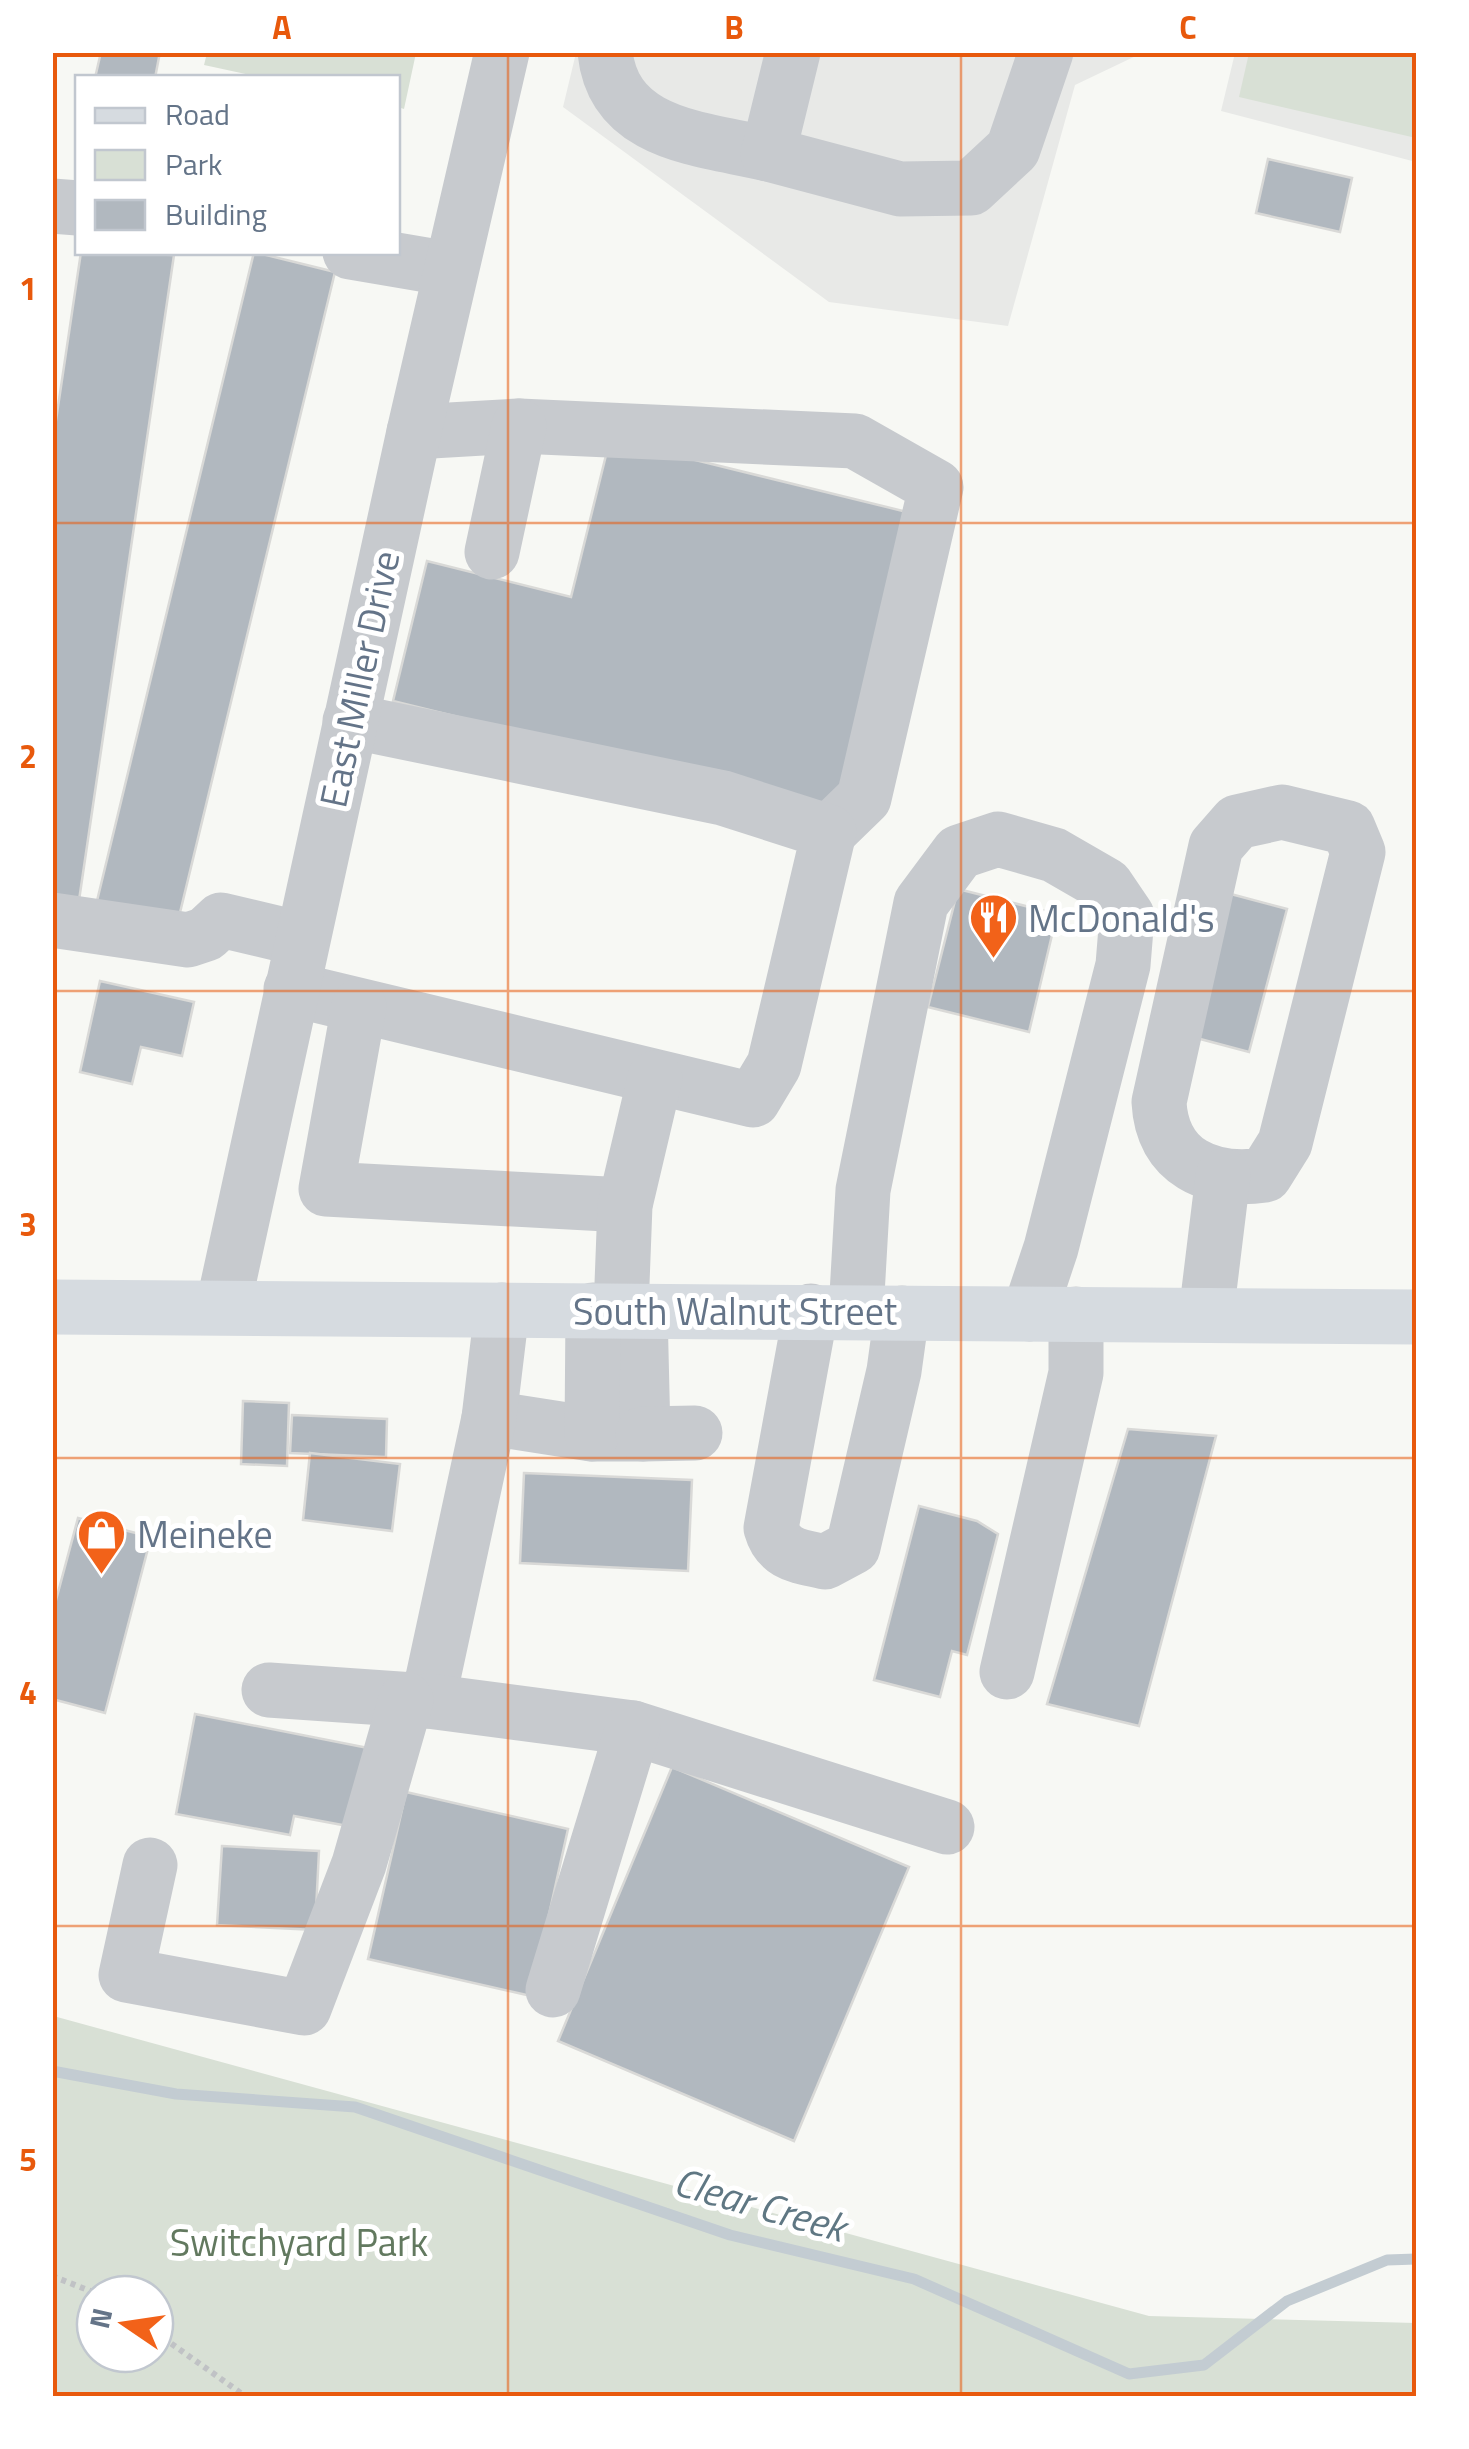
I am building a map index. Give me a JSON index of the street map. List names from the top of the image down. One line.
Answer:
{"streets":{"main road":["South Walnut Street"],"street":["East Miller Drive"]},"crossings":[["East Miller Drive","South Walnut Street"]],"water":["Clear Creek"],"parks":["Switchyard Park"],"places":{"restaurant":["McDonald's"],"shop":["Meineke"]},"legend":["Road","Park","Building"],"north":"left","grid":{"columns":["A","B","C"],"rows":["1","2","3","4","5"]}}
